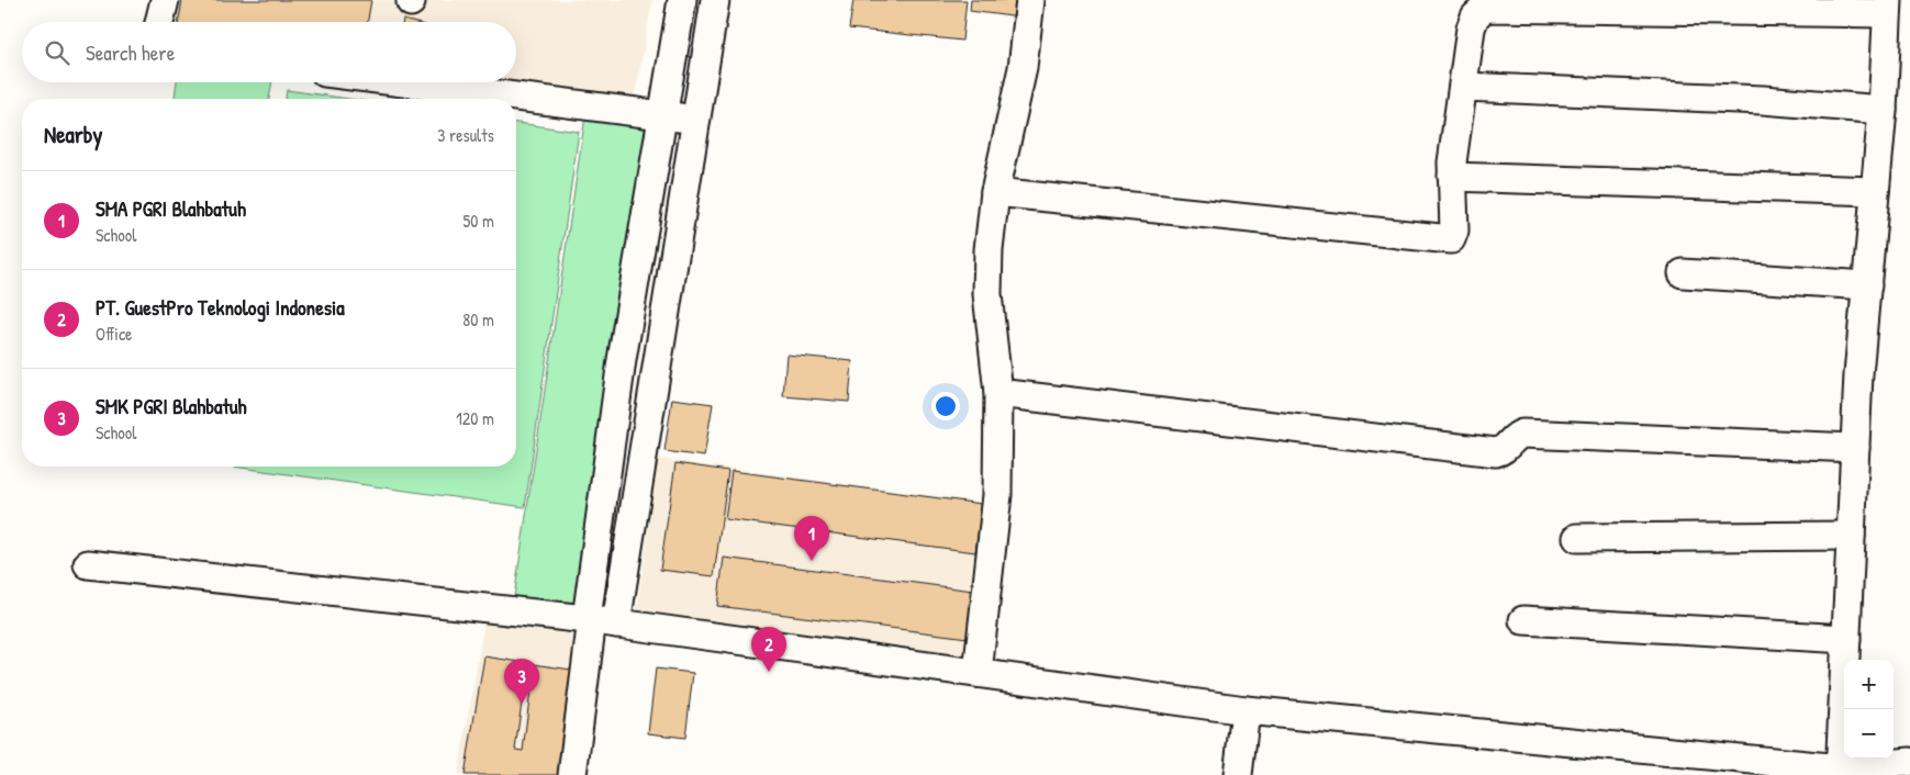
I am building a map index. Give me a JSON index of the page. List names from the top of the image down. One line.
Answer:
{"page":{"search":"Search here","heading":["Nearby","3 results"],"list":[{"mark":"1","name":"SMA PGRI Blahbatuh","note":"School","value":"50 m"},{"mark":"2","name":"PT. GuestPro Teknologi Indonesia","note":"Office","value":"80 m"},{"mark":"3","name":"SMK PGRI Blahbatuh","note":"School","value":"120 m"}],"pins":["1","2","3"],"map_buttons":["+","−"]}}
